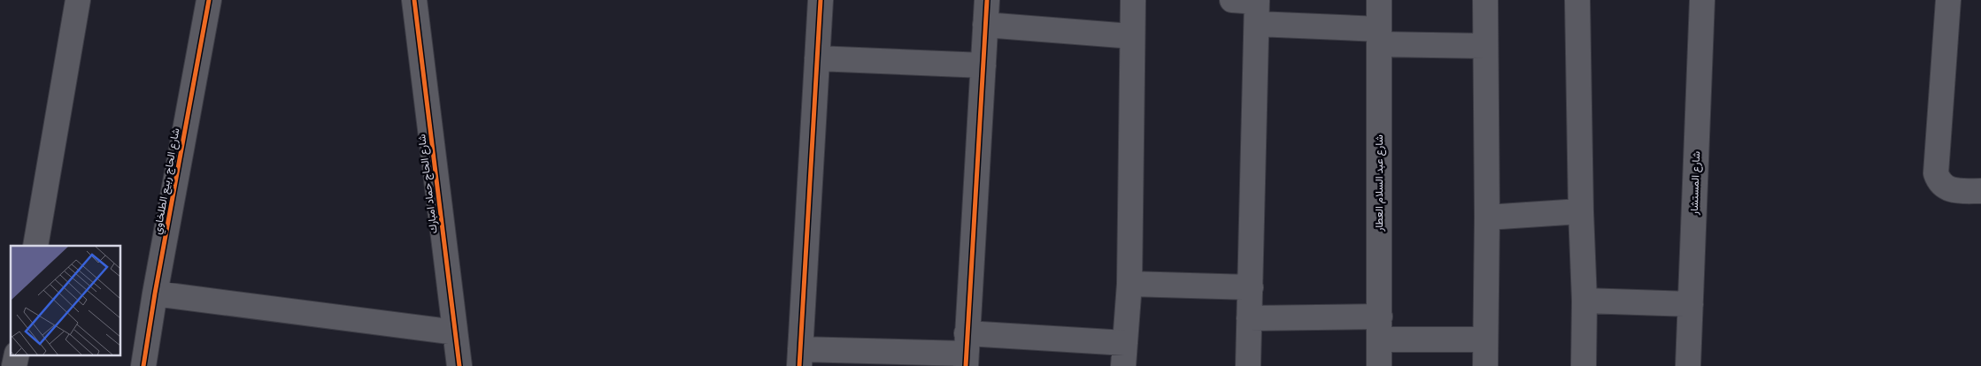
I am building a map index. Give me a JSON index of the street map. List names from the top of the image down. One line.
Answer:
{"streets":{"street":["شارع الحاج ربيع الطلخاوي","شارع عبد السلام العطار","شارع المستشار","شارع الحاج حماد امبارك"]}}
